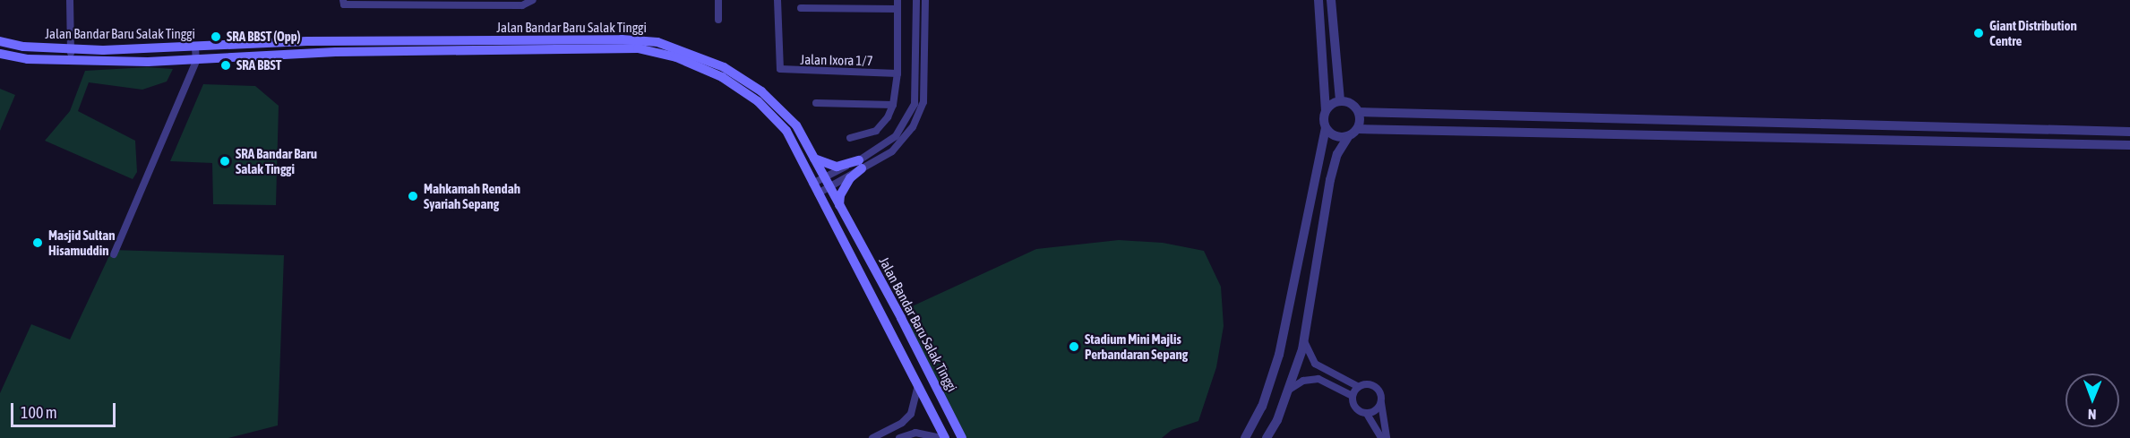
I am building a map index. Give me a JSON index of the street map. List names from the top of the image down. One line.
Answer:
{"streets":{"main road":["Jalan Bandar Baru Salak Tinggi"],"street":["Jalan Ixora 1/7"]},"places":["Giant Distribution Centre","SRA BBST (Opp)","SRA BBST","SRA Bandar Baru Salak Tinggi","Mahkamah Rendah Syariah Sepang","Masjid Sultan Hisamuddin","Stadium Mini Majlis Perbandaran Sepang"],"scale_bar":"100 m","north":"bottom"}
